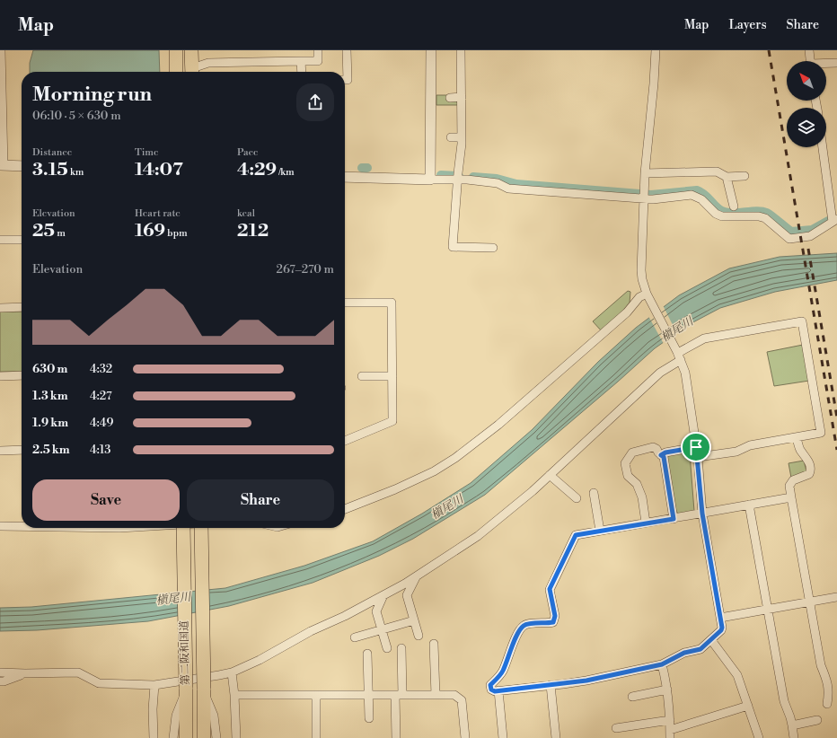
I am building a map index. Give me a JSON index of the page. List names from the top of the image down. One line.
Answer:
{"streets":{"highway":["第二阪和国道"]},"water":["槇尾川"],"north":"top left","page":{"header":"Map","nav":["Map","Layers","Share"],"heading":["Morning run","06:10 · 5 × 630 m"],"stats":[["Distance","3.15 km"],["Time","14:07"],["Pace","4:29 /km"],["Elevation","25 m"],["Heart rate","169 bpm"],["kcal","212"]],"chart":["Elevation","267–270 m"],"list":[{"name":"630 m","note":"4:32"},{"name":"1.3 km","note":"4:27"},{"name":"1.9 km","note":"4:49"},{"name":"2.5 km","note":"4:13"}],"buttons":["Save","Share"]}}
